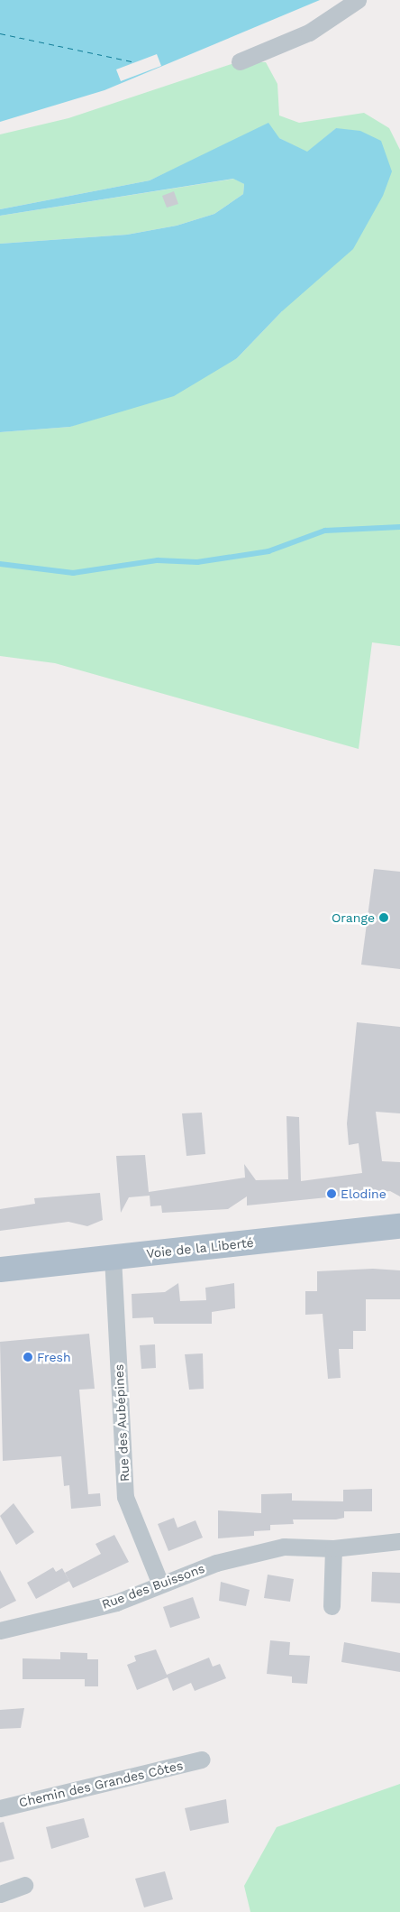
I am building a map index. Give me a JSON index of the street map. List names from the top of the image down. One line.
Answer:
{"streets":{"main road":["Voie de la Liberté"],"street":["Rue des Aubépines","Rue des Buissons","Chemin des Grandes Côtes"]},"crossings":[["Voie de la Liberté","Rue des Aubépines"],["Rue des Aubépines","Rue des Buissons"]],"places":["Orange","Elodine","Fresh"]}
